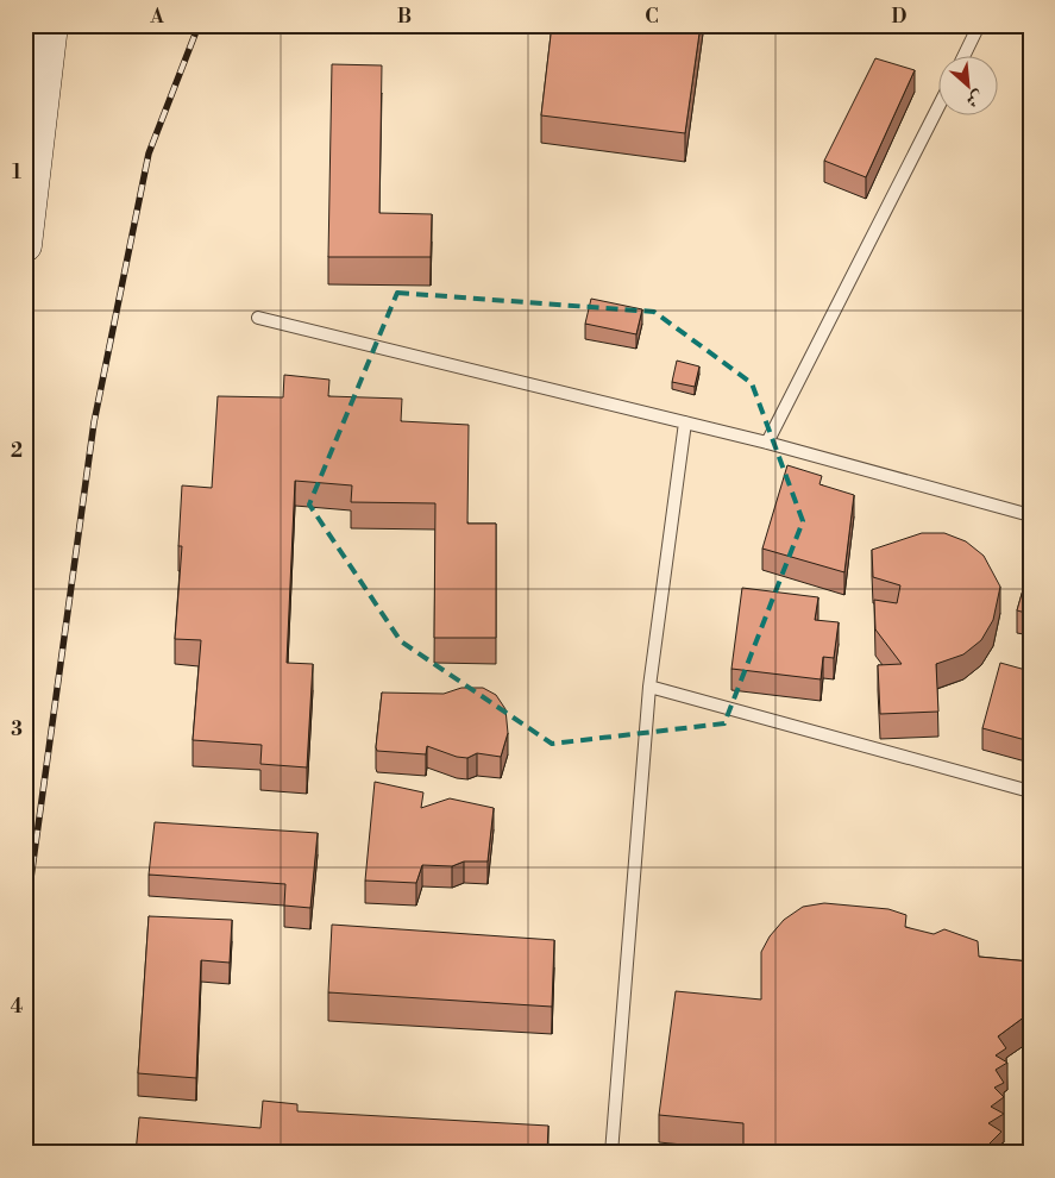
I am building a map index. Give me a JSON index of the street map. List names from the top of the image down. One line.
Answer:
{"north":"bottom right","grid":{"columns":["A","B","C","D"],"rows":["1","2","3","4"]}}
